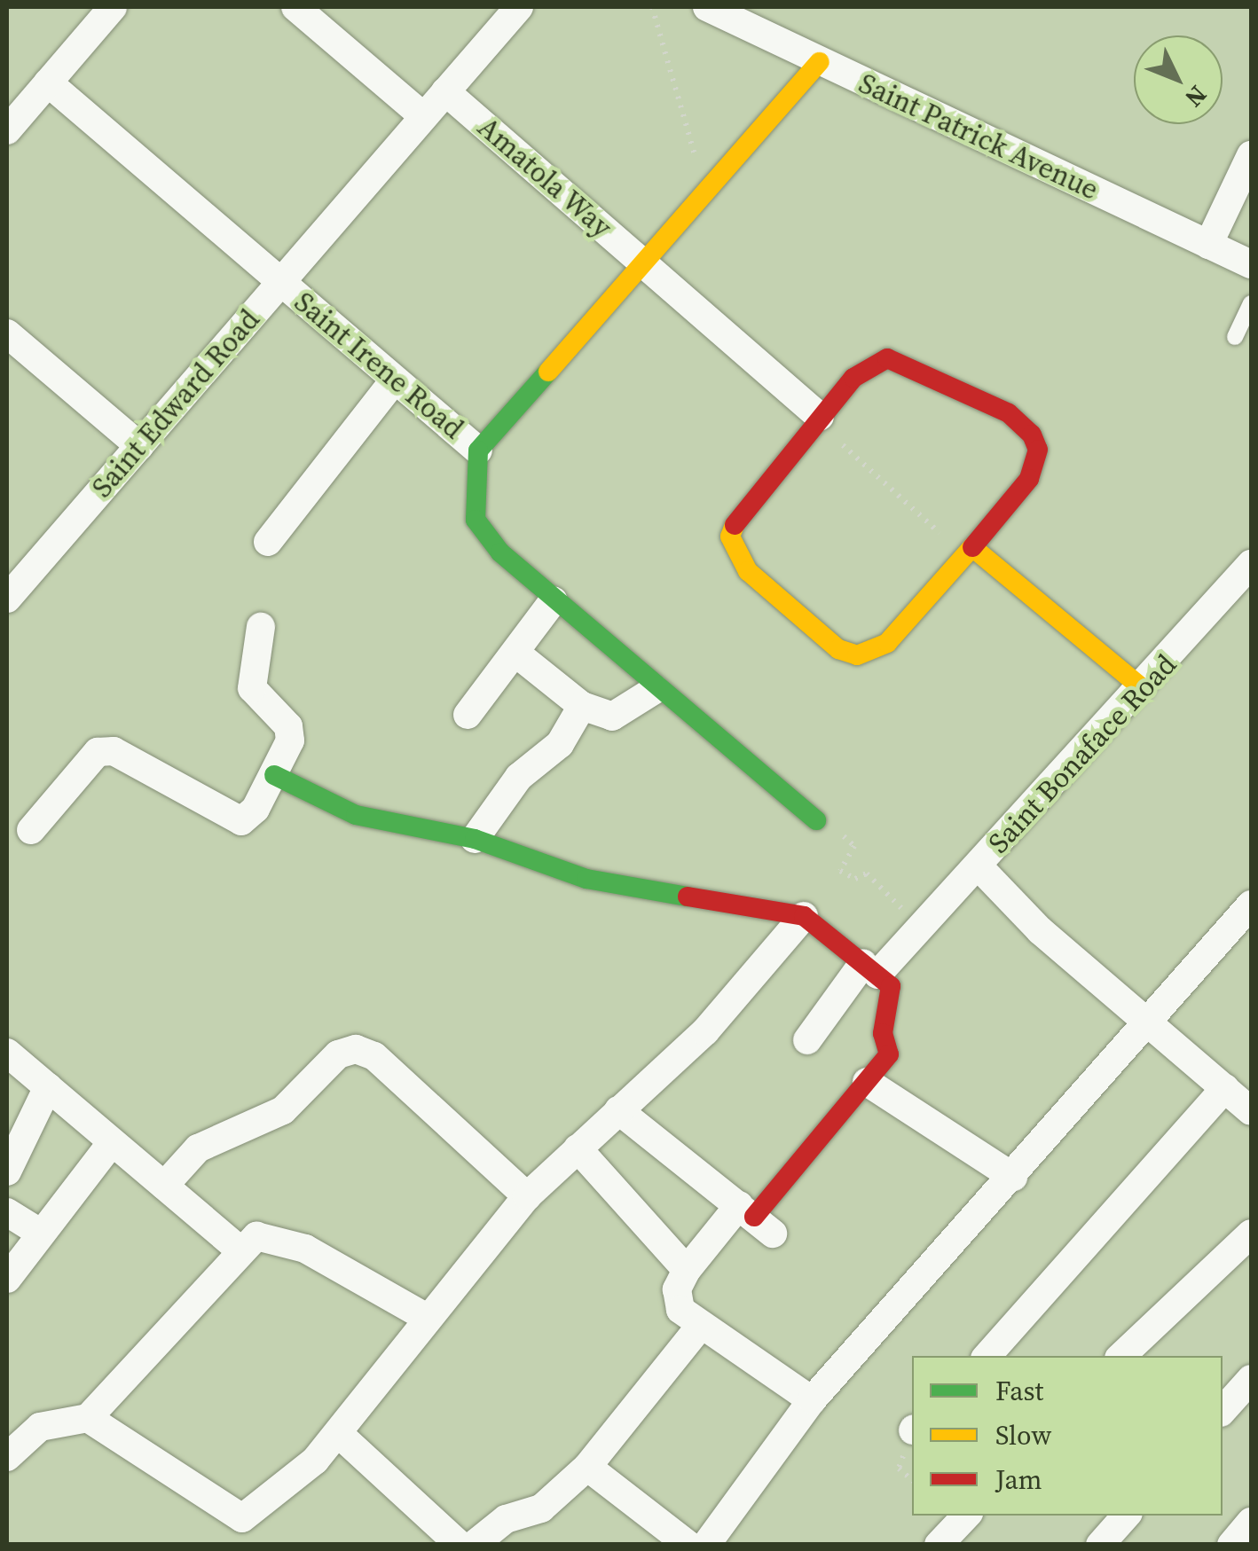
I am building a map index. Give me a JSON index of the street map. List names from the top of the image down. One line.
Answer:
{"streets":{"street":["Saint Patrick Avenue","Amatola Way","Saint Irene Road","Saint Edward Road","Saint Bonaface Road"]},"crossings":[["Saint Patrick Avenue","Saint Irene Road"],["Amatola Way","Saint Irene Road"],["Amatola Way","Saint Edward Road"],["Saint Irene Road","Saint Edward Road"]],"legend":["Fast","Slow","Jam"],"north":"bottom right"}
